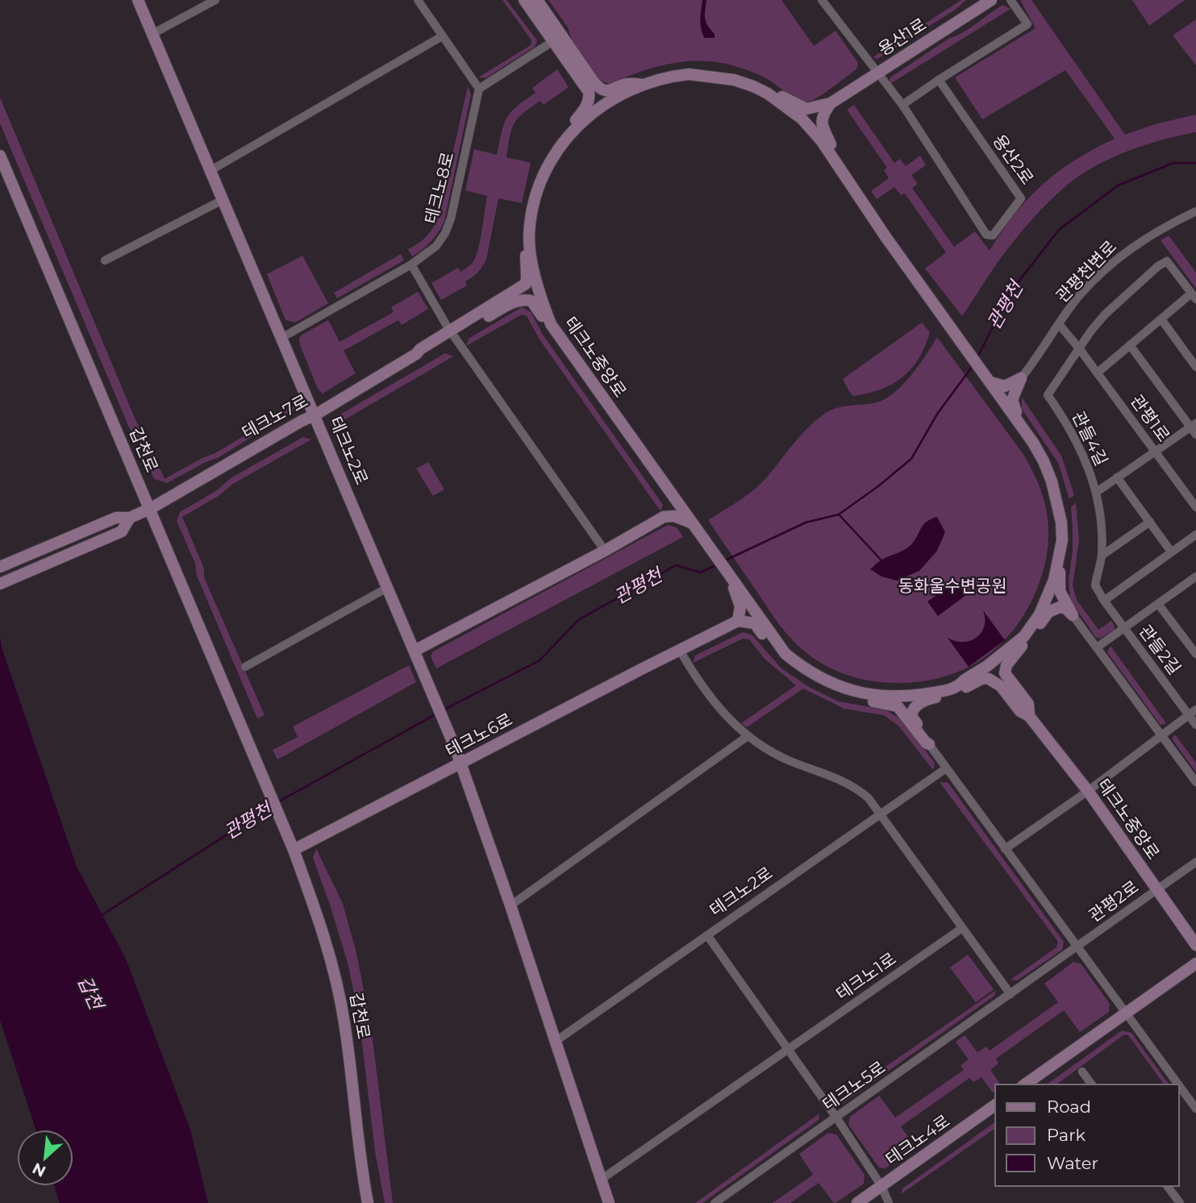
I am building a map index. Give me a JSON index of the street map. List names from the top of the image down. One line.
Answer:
{"streets":{"main road":["용산1로","테크노중앙로","테크노7로","갑천로","테크노2로","테크노6로","테크노4로"],"street":["용산2로","테크노8로","관평천변로","관평1로","관들4길","관들2길","관평2로","테크노1로","테크노5로"]},"crossings":[["용산1로","용산2로"],["테크노8로","테크노2로"],["관평천변로","관평1로"],["테크노중앙로","테크노7로"],["테크노중앙로","관평2로"],["테크노7로","갑천로"],["테크노7로","테크노2로"],["관평1로","관들4길"],["갑천로","테크노6로"],["테크노2로","테크노6로"],["테크노2로","테크노1로"],["관평2로","테크노5로"]],"water":["관평천","갑천"],"parks":["동화울수변공원"],"legend":["Road","Park","Water"],"north":"bottom left"}
